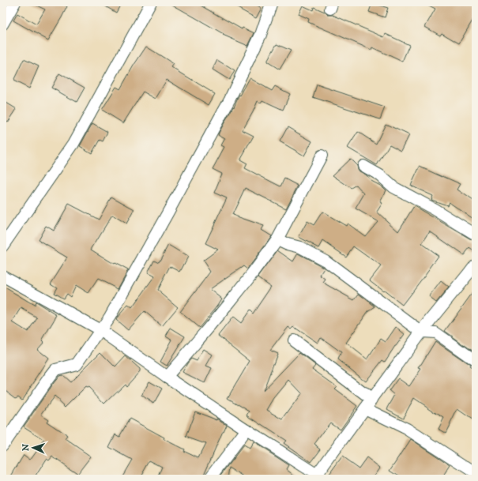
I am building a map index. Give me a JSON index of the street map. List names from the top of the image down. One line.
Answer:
{"north":"left"}
